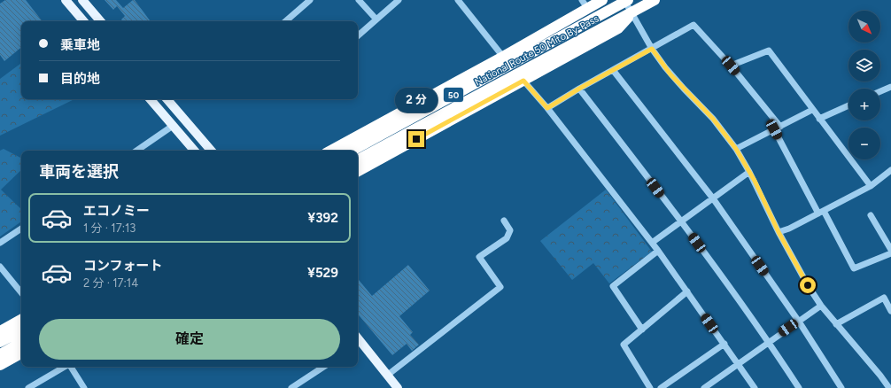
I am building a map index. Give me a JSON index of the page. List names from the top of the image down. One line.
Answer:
{"streets":{"highway":["National Route 50 Mito By-Pass","50"]},"north":"bottom right","page":{"map_buttons":["+","−"],"banner":["乗車地","目的地"],"bubble":"2 分","heading":"車両を選択","list":[{"name":"エコノミー","note":"1 分 · 17:13","value":"¥392"},{"name":"コンフォート","note":"2 分 · 17:14","value":"¥529"}],"buttons":"確定"}}
